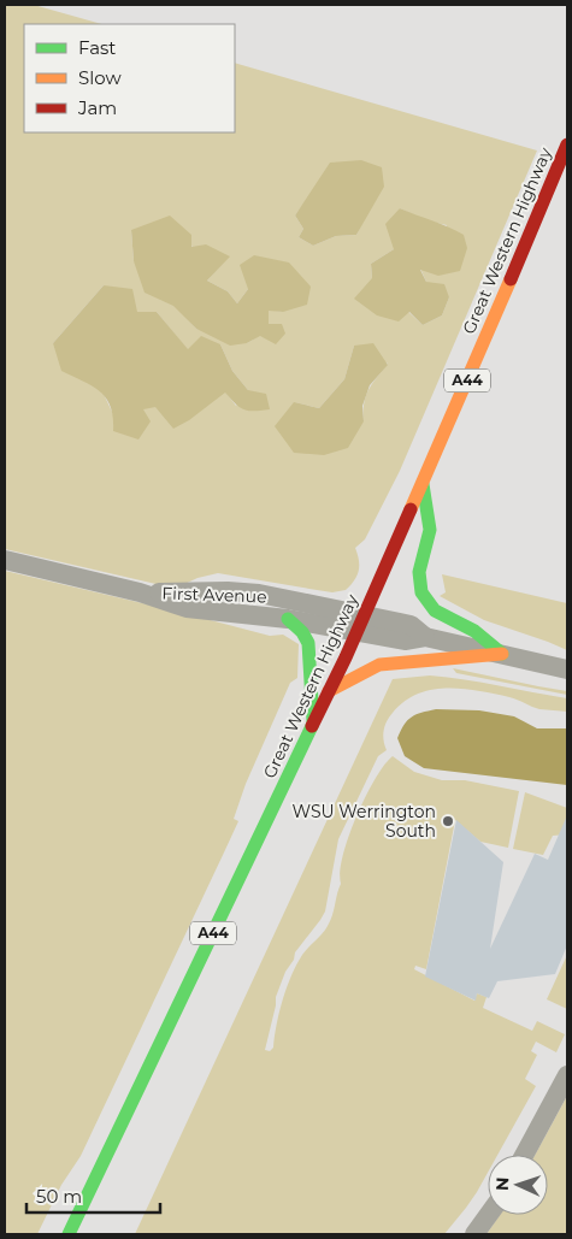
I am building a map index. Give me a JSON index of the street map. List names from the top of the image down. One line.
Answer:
{"streets":{"highway":["Great Western Highway","A44"],"street":["First Avenue"]},"crossings":[["Great Western Highway","First Avenue"]],"places":["WSU Werrington South"],"legend":["Fast","Slow","Jam"],"scale_bar":"50 m","north":"left"}
